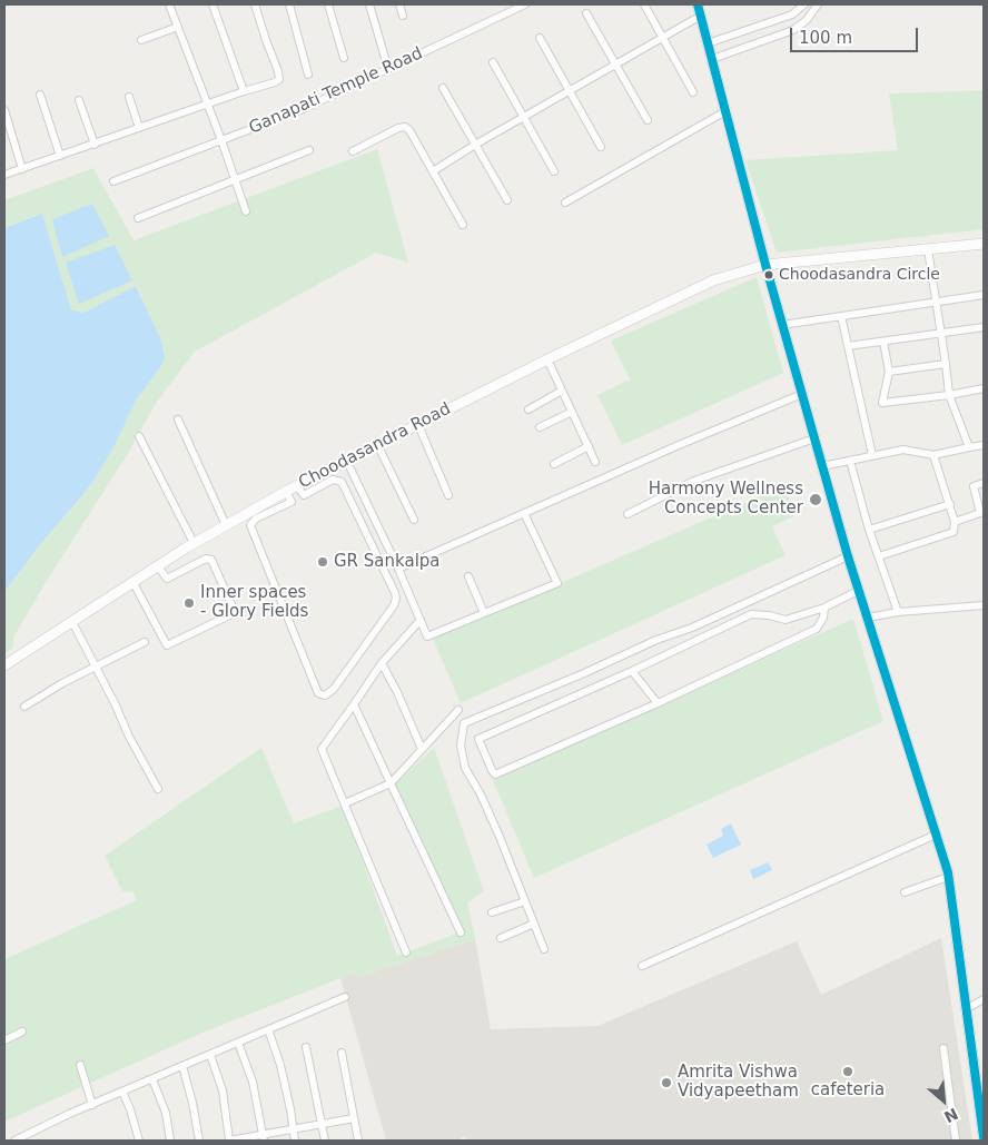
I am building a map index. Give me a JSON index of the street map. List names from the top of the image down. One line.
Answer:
{"streets":{"main road":["Choodasandra Road"],"street":["Ganapati Temple Road"]},"places":["Choodasandra Circle","Harmony Wellness Concepts Center","GR Sankalpa","Inner spaces - Glory Fields","cafeteria","Amrita Vishwa Vidyapeetham"],"scale_bar":"100 m","north":"bottom right"}
